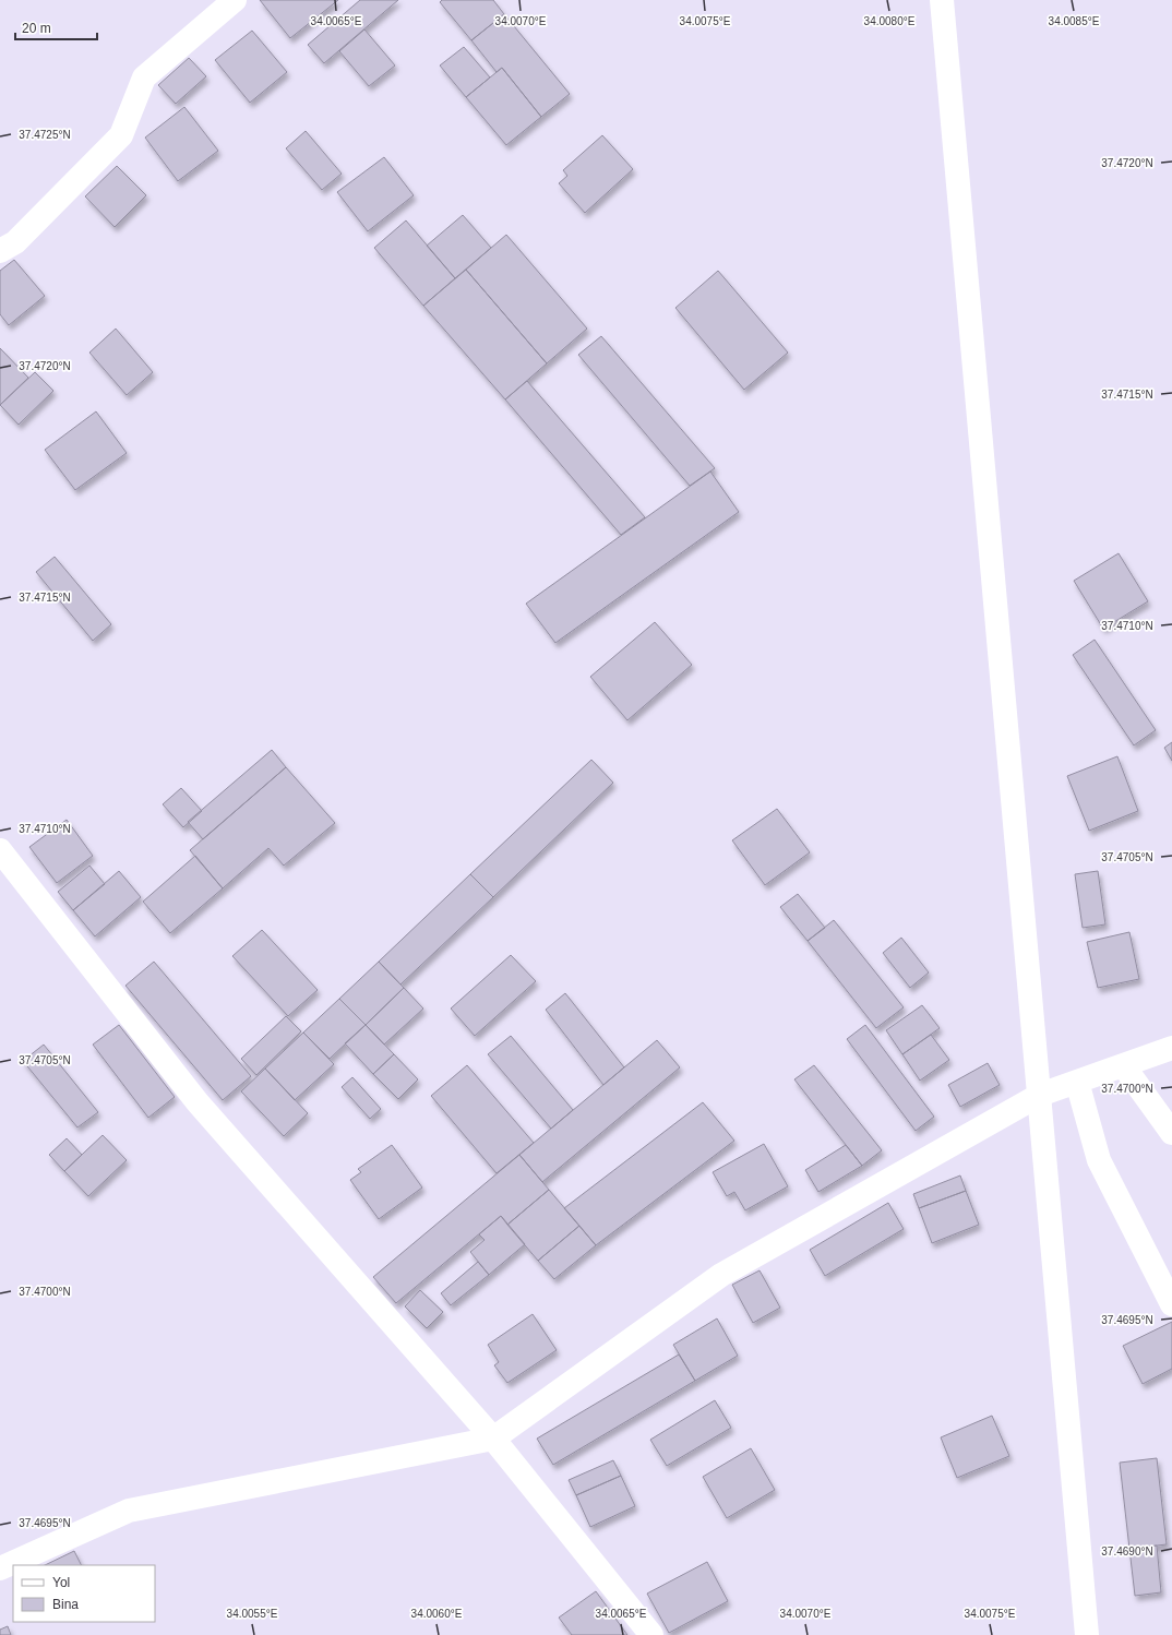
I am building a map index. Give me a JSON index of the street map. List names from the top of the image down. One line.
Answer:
{"legend":["Yol","Bina"],"scale_bar":"20 m","coordinates":["34.0065°E","34.0070°E","34.0075°E","34.0080°E","34.0085°E","37.4725°N","37.4720°N","37.4715°N","37.4710°N","37.4705°N","37.4700°N","37.4695°N","37.4690°N","34.0055°E","34.0060°E"]}
